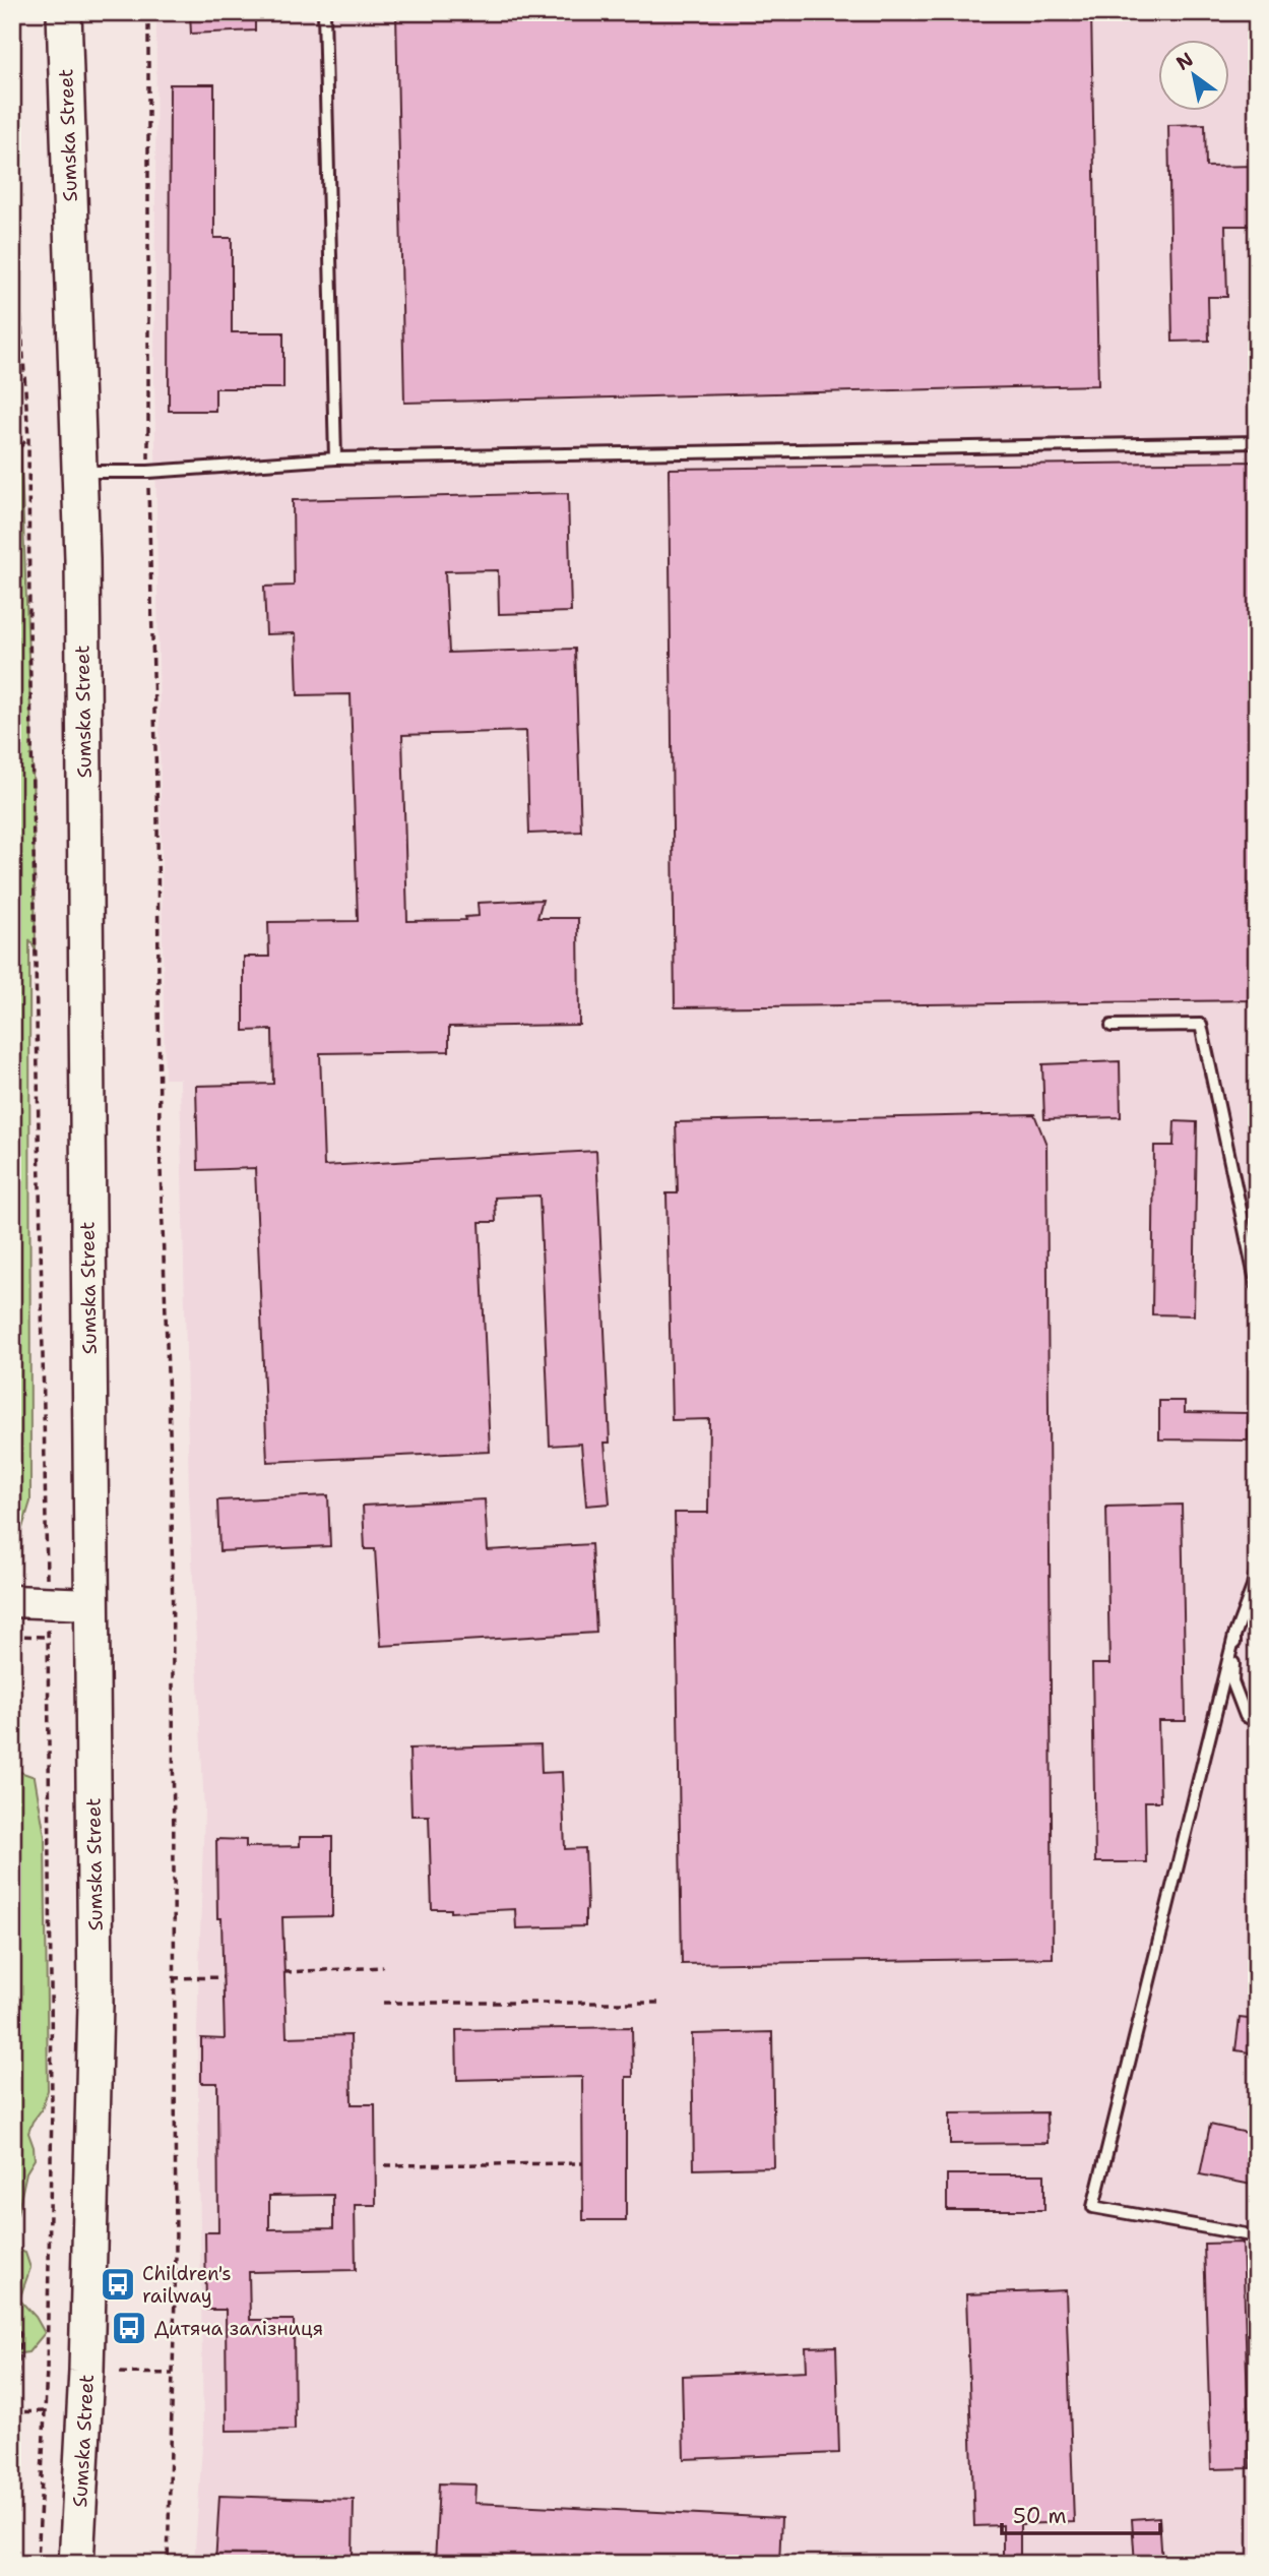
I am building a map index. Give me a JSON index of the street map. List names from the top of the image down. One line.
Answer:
{"streets":{"main road":["Sumska Street"]},"places":{"bus stop":["Children's railway","Дитяча залізниця"]},"scale_bar":"50 m","north":"top left"}
